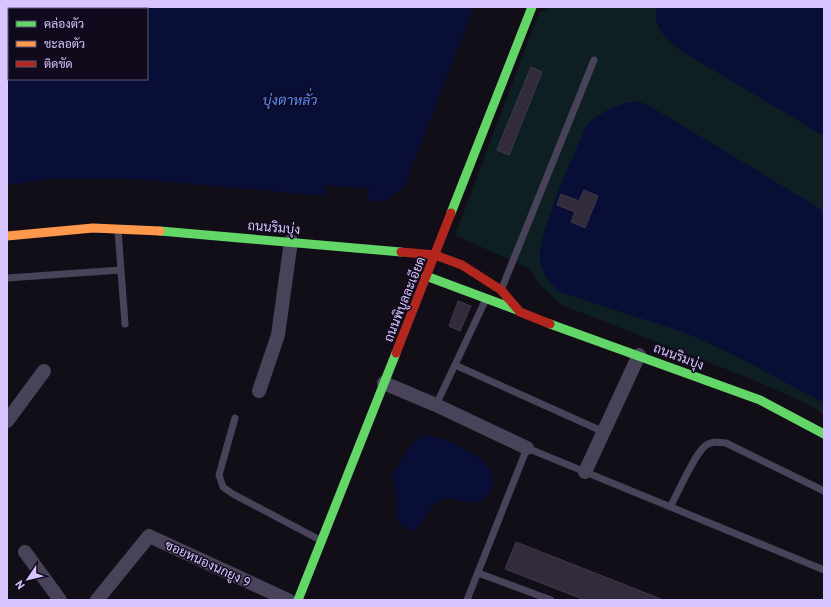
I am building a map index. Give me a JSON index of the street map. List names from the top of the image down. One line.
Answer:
{"streets":{"main road":["ถนนริมบุ่ง","ถนนพิบูลละเอียด"],"street":["ซอยหนองนกยูง 9"]},"crossings":[["ถนนริมบุ่ง","ถนนพิบูลละเอียด"]],"water":["บุ่งตาหลั่ว"],"legend":["คล่องตัว","ชะลอตัว","ติดขัด"],"north":"bottom left"}
